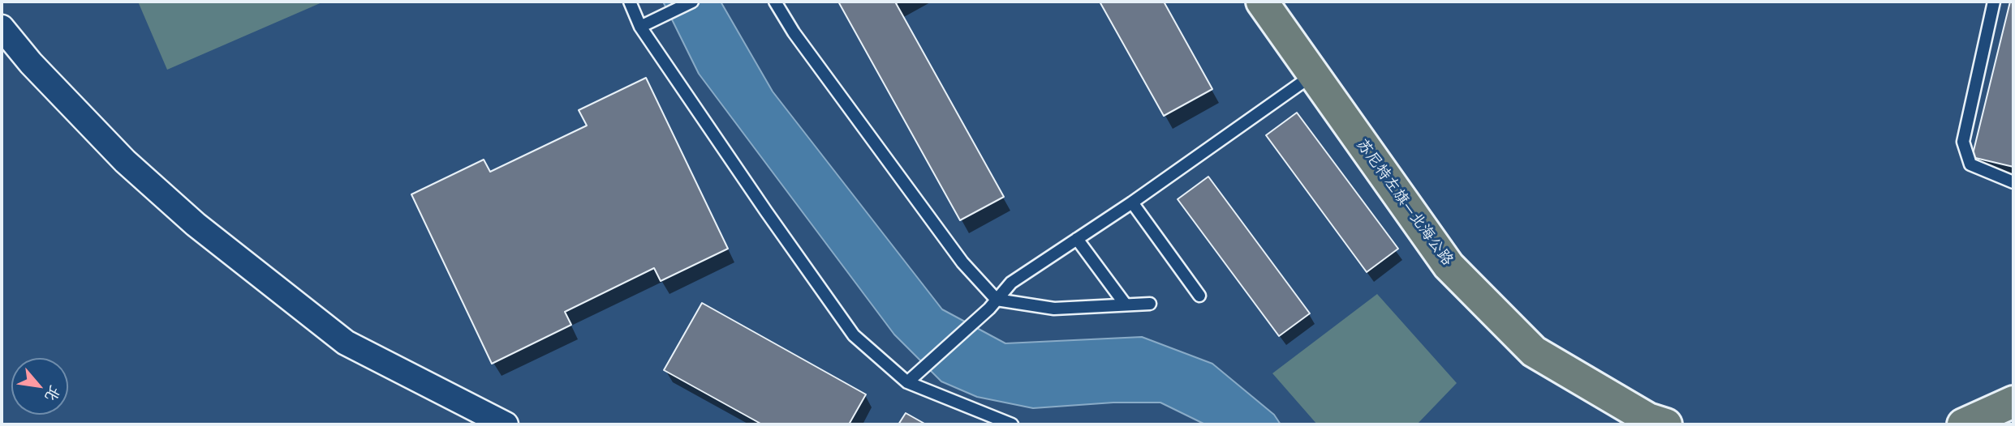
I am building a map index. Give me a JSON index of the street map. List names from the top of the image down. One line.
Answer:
{"streets":{"highway":["苏尼特左旗—北海公路"]},"north":"bottom right"}
